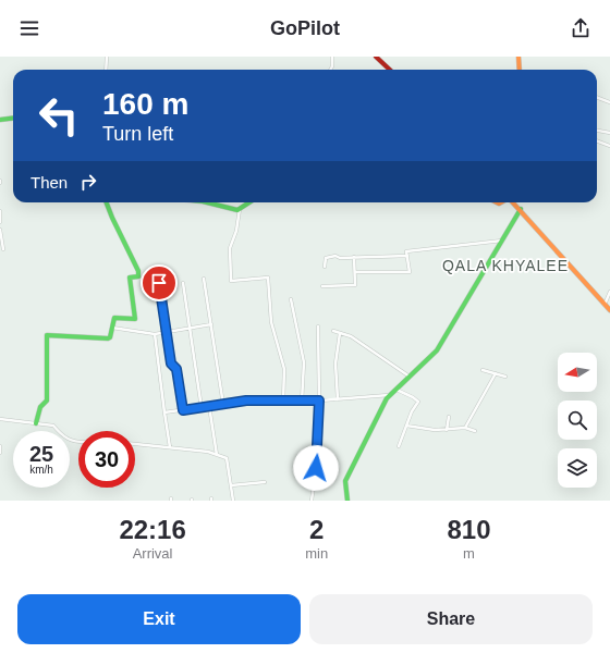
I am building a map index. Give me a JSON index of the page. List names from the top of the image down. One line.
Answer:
{"districts":["QALA KHYALEE"],"north":"left","page":{"header":"GoPilot","turn":["160 m","Turn left"],"then":"Then","speed":"25 km/h","limit":"30","eta":["22:16","Arrival","2","min","810","m"],"buttons":["Exit","Share"]}}
